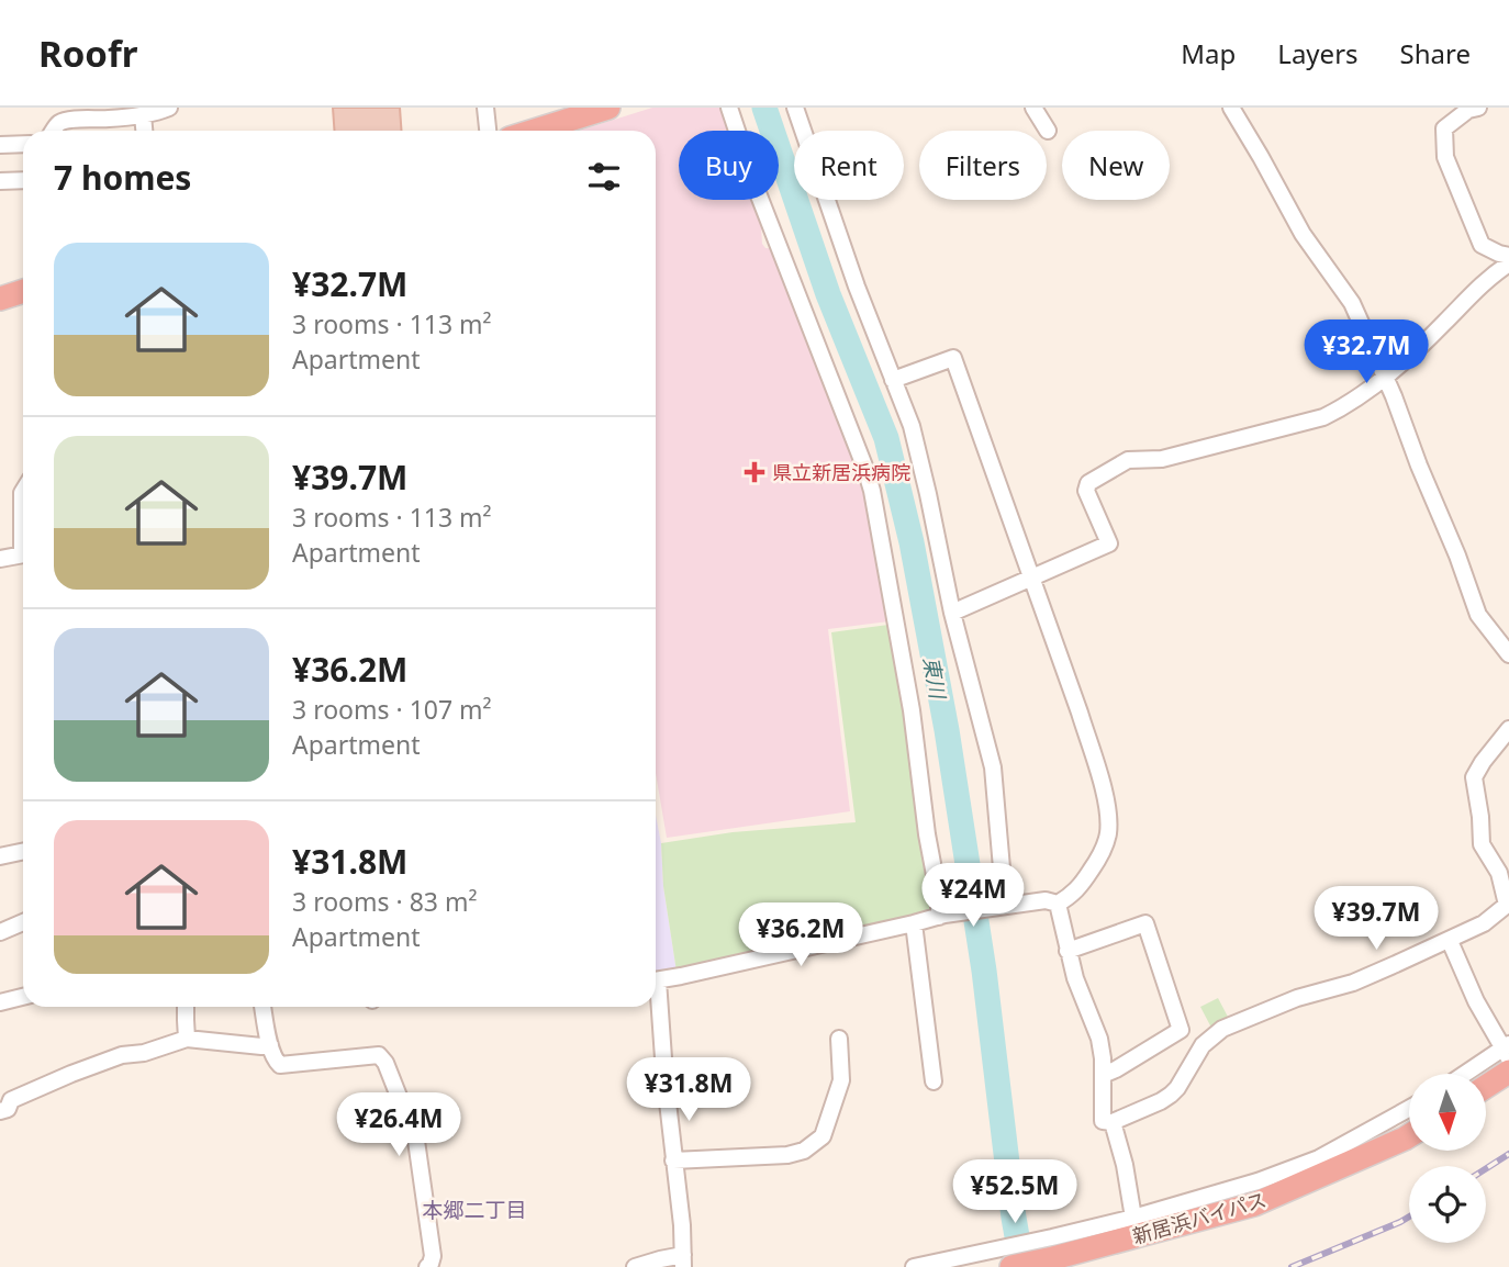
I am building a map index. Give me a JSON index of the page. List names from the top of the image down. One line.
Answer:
{"streets":{"highway":["新居浜バイパス"]},"districts":["本郷二丁目"],"water":["東川"],"places":{"health":["県立新居浜病院"]},"north":"bottom","page":{"header":"Roofr","nav":["Map","Layers","Share"],"chip":["Buy","Rent","Filters","New"],"heading":"7 homes","list":[{"name":"¥32.7M","note":"3 rooms · 113 m² · Apartment"},{"name":"¥39.7M","note":"3 rooms · 113 m² · Apartment"},{"name":"¥36.2M","note":"3 rooms · 107 m² · Apartment"},{"name":"¥31.8M","note":"3 rooms · 83 m² · Apartment"}],"price":["¥32.7M","¥24M","¥39.7M","¥36.2M","¥31.8M","¥26.4M","¥52.5M"]}}
